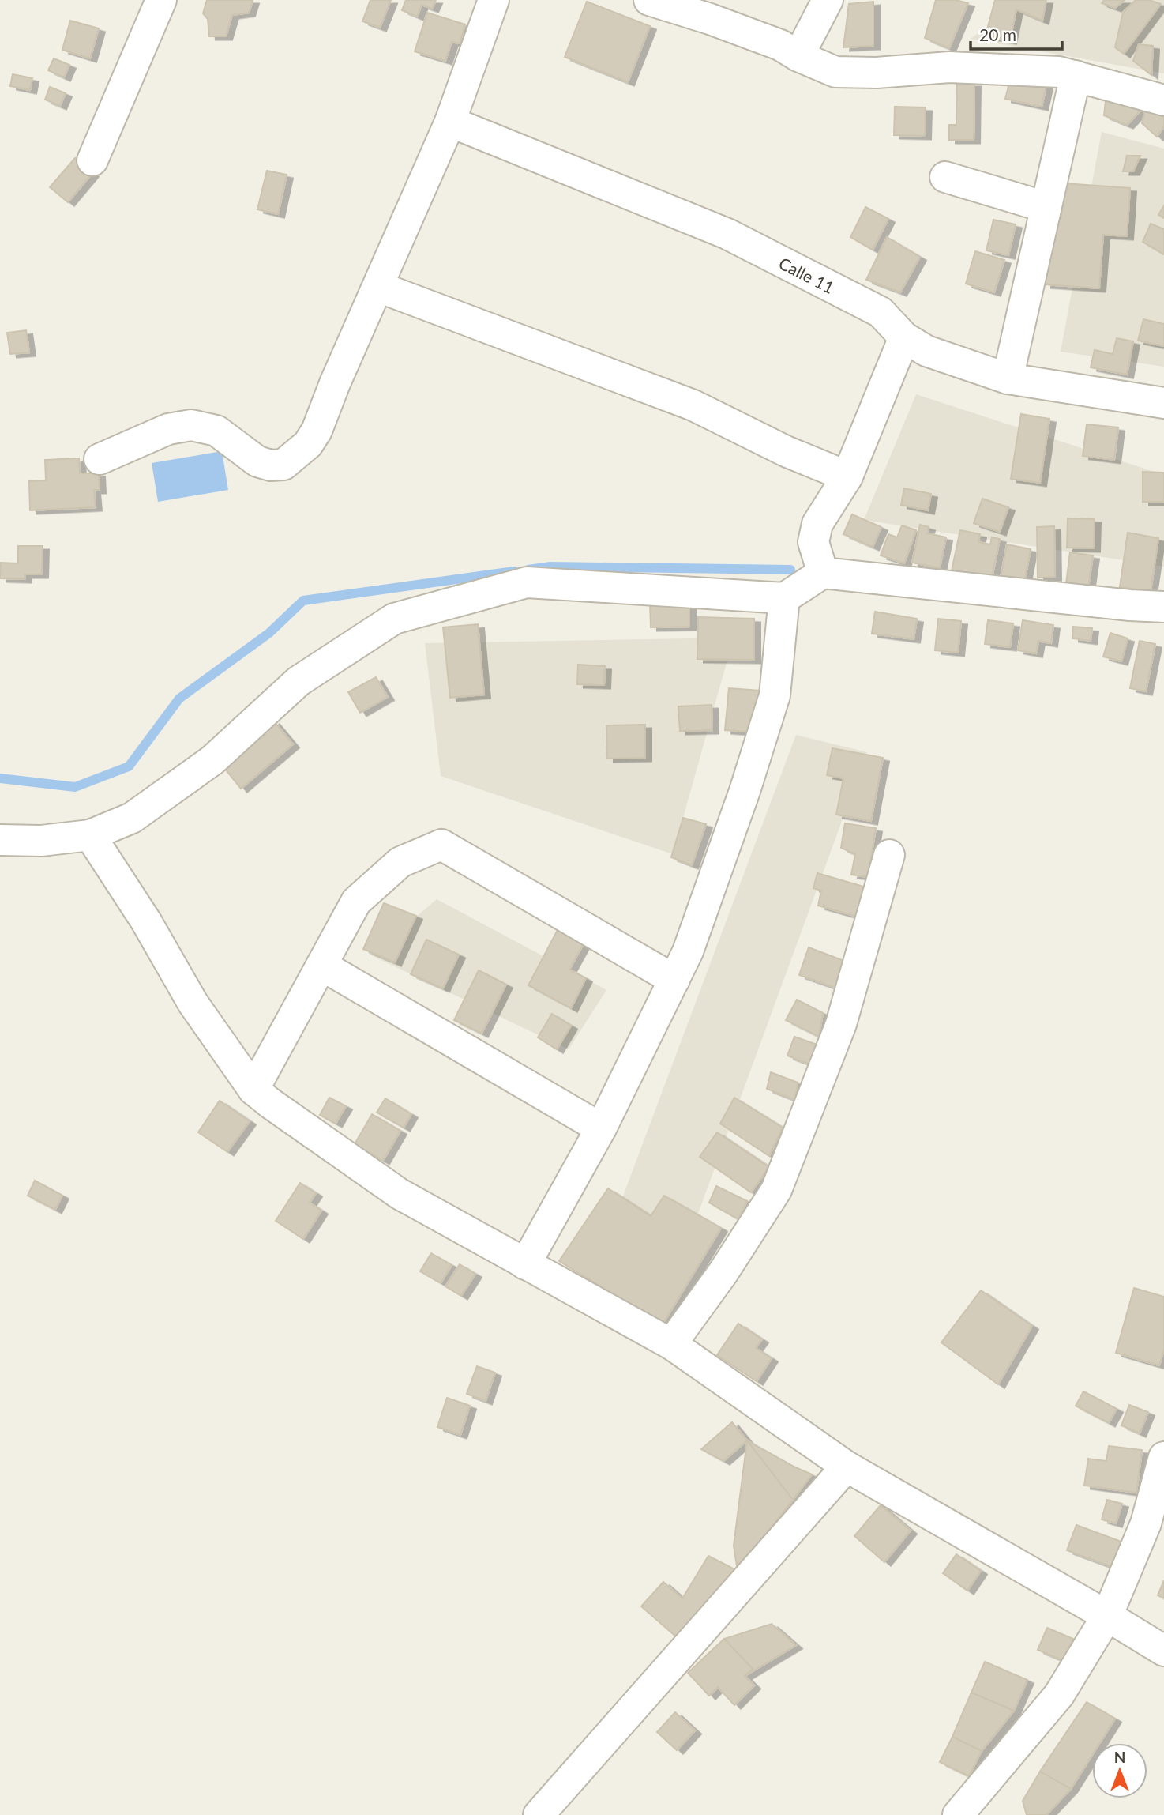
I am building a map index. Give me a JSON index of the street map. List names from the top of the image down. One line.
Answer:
{"streets":{"street":["Calle 11"]},"scale_bar":"20 m","north":"top"}
